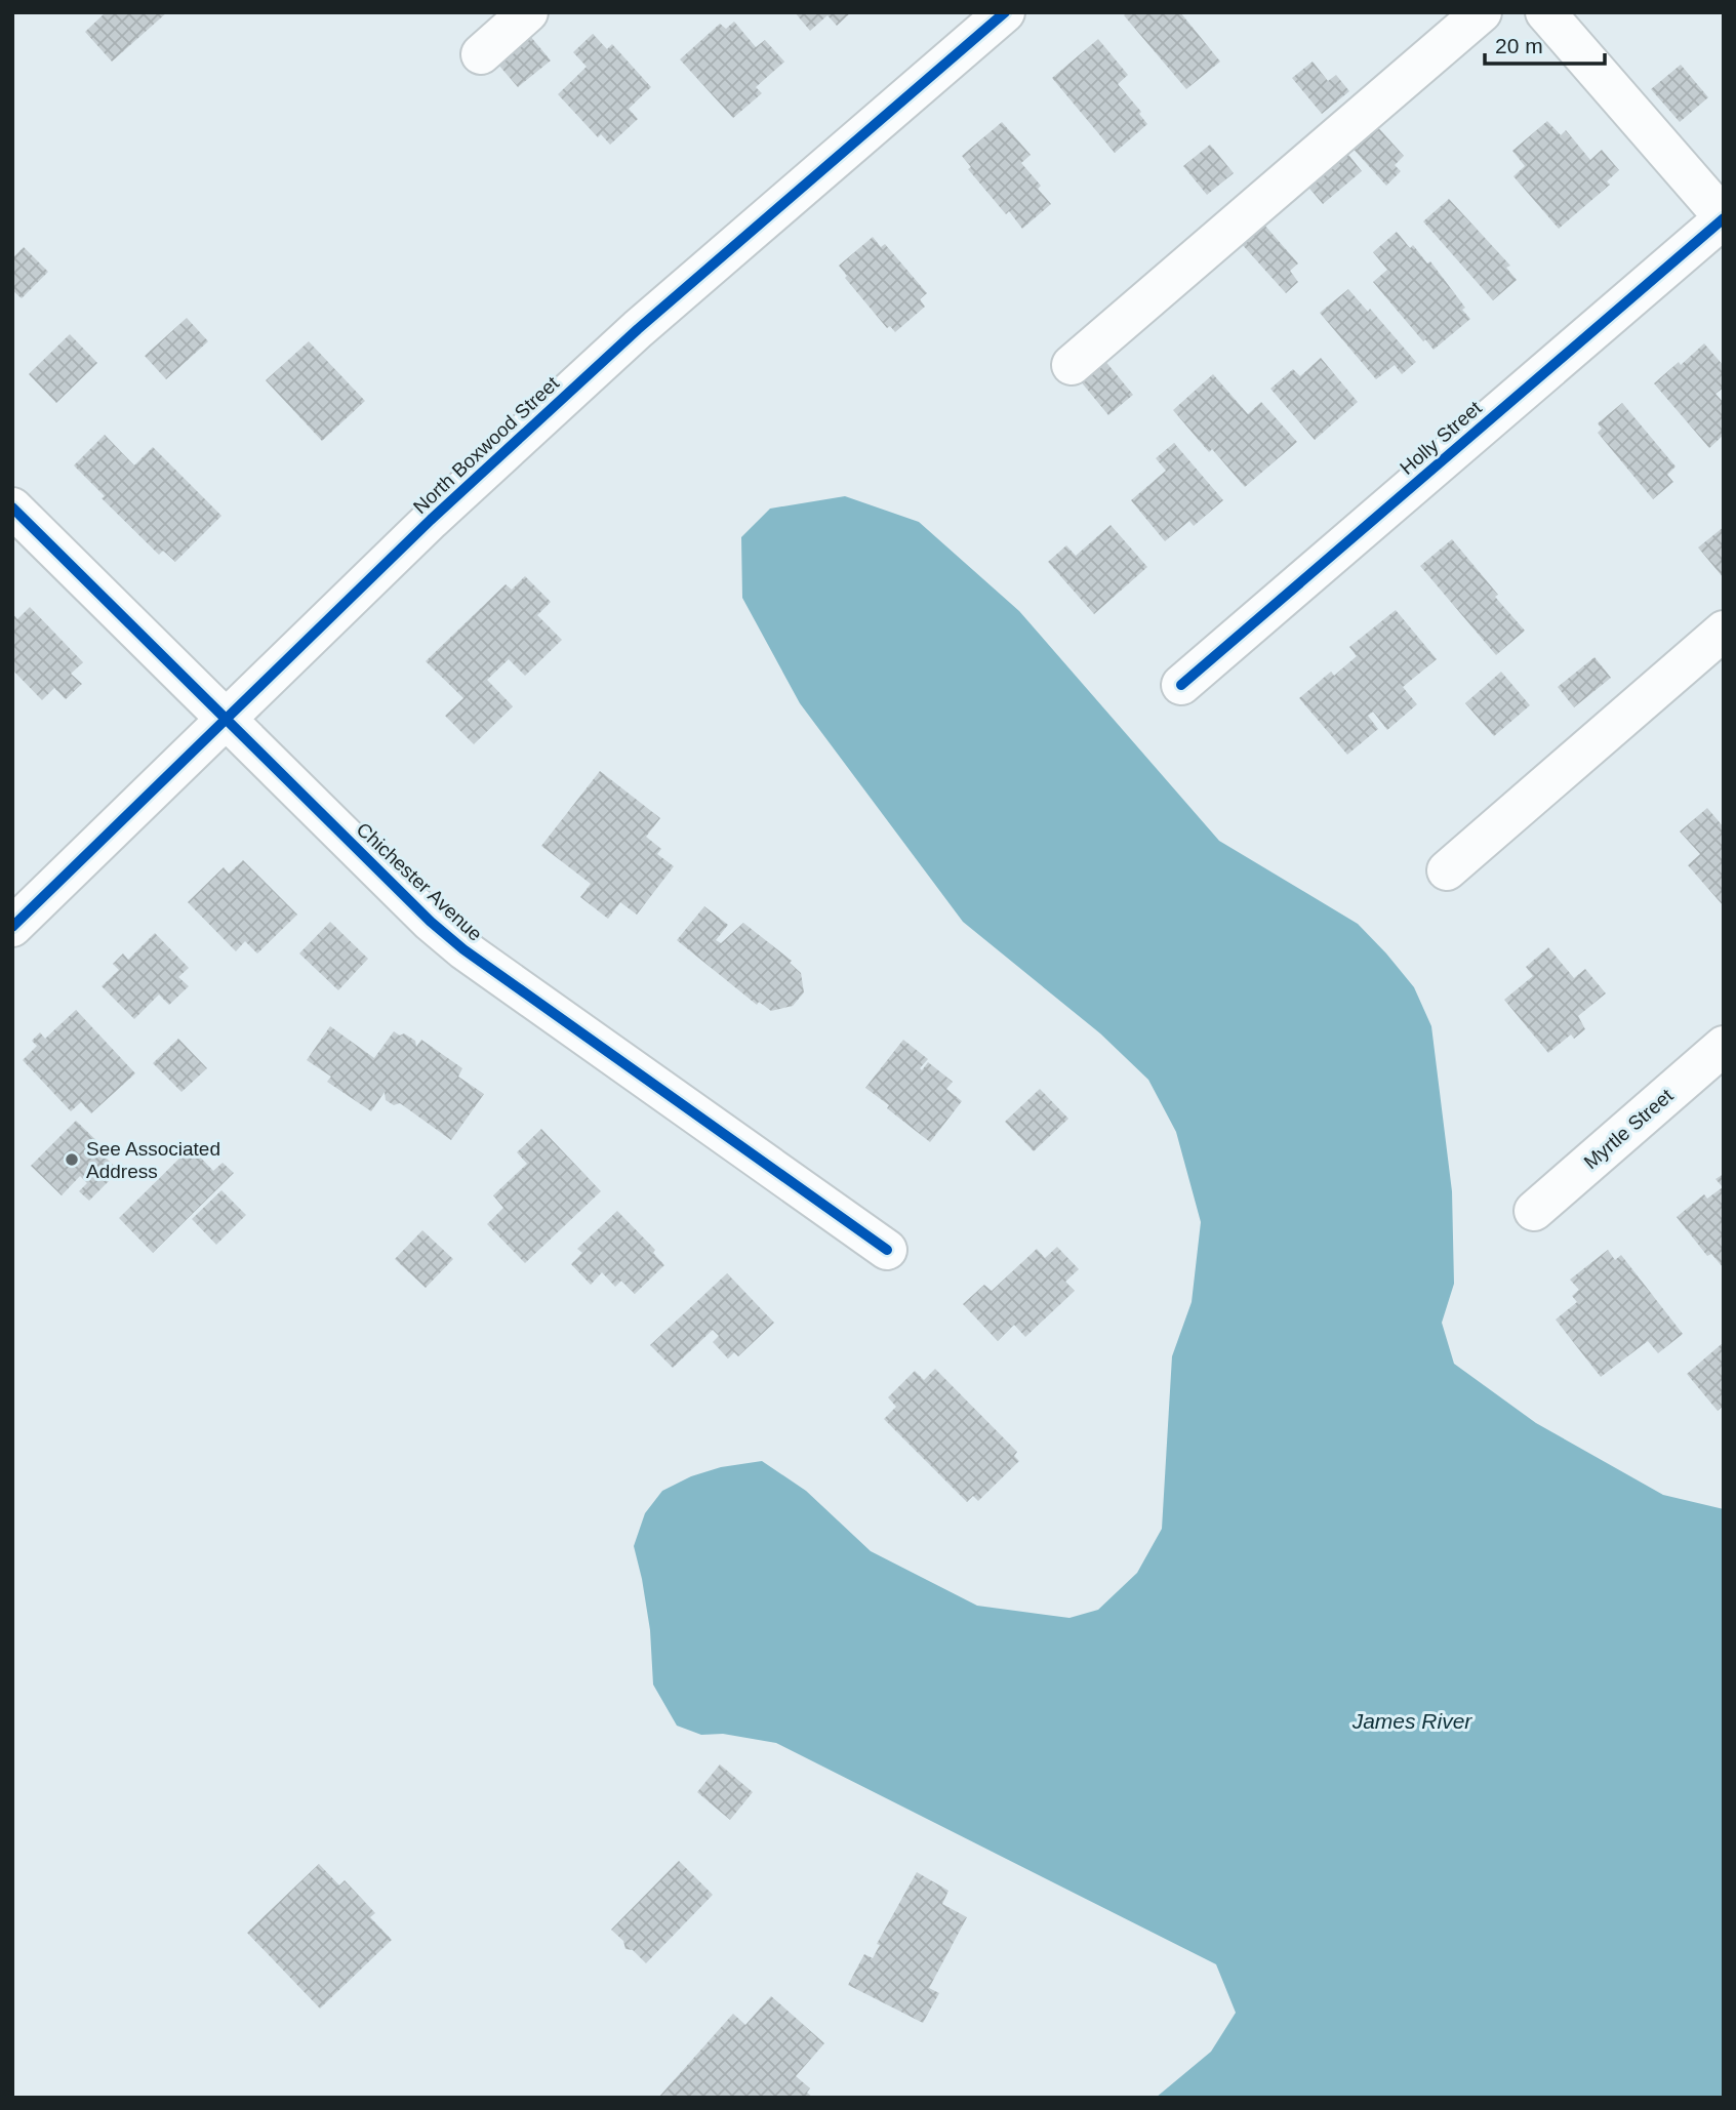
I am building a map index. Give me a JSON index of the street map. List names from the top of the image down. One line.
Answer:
{"streets":{"street":["Holly Street","North Boxwood Street","Chichester Avenue","Myrtle Street"]},"crossings":[["North Boxwood Street","Chichester Avenue"]],"water":["James River"],"places":["See Associated Address"],"scale_bar":"20 m"}
